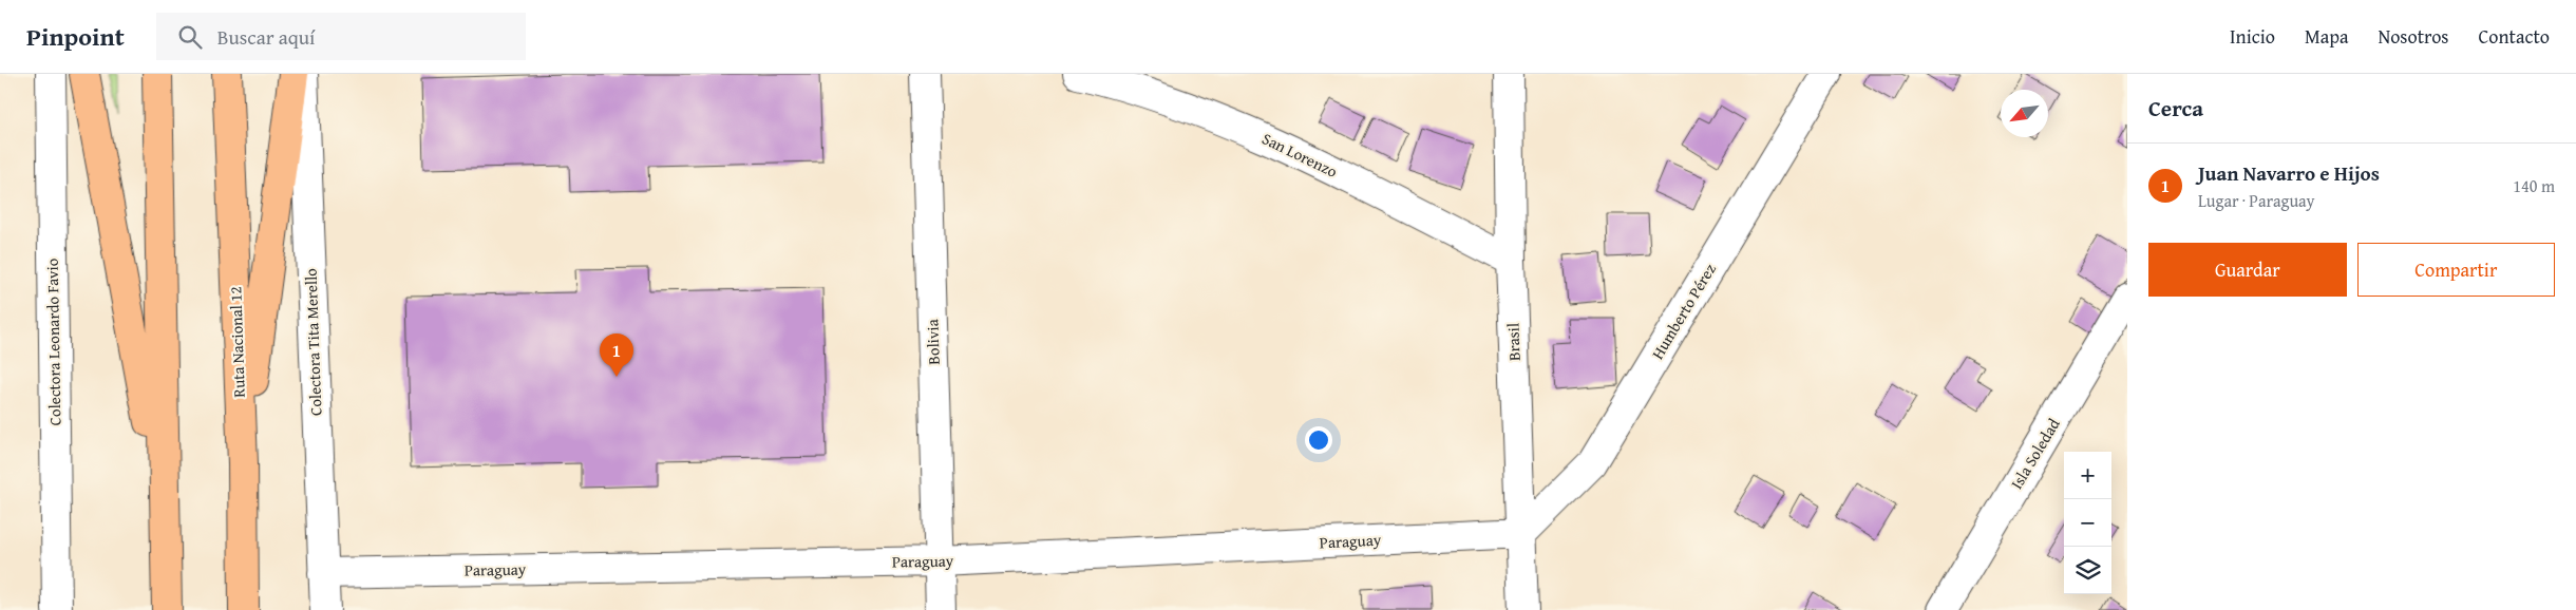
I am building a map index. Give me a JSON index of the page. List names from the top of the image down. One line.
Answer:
{"streets":{"highway":["Ruta Nacional 12"],"street":["San Lorenzo","Humberto Pérez","Colectora Leonardo Favio","Colectora Tita Merello","Bolivia","Brasil","Isla Soledad","Paraguay"]},"crossings":[["San Lorenzo","Brasil"],["Humberto Pérez","Brasil"],["Humberto Pérez","Paraguay"],["Colectora Tita Merello","Paraguay"],["Bolivia","Paraguay"],["Brasil","Paraguay"]],"north":"bottom left","page":{"header":"Pinpoint","search":"Buscar aquí","nav":["Inicio","Mapa","Nosotros","Contacto"],"heading":"Cerca","list":[{"mark":"1","name":"Juan Navarro e Hijos","note":"Lugar · Paraguay","value":"140 m"}],"buttons":["Guardar","Compartir"],"pins":"1","map_buttons":["+","−"]}}
